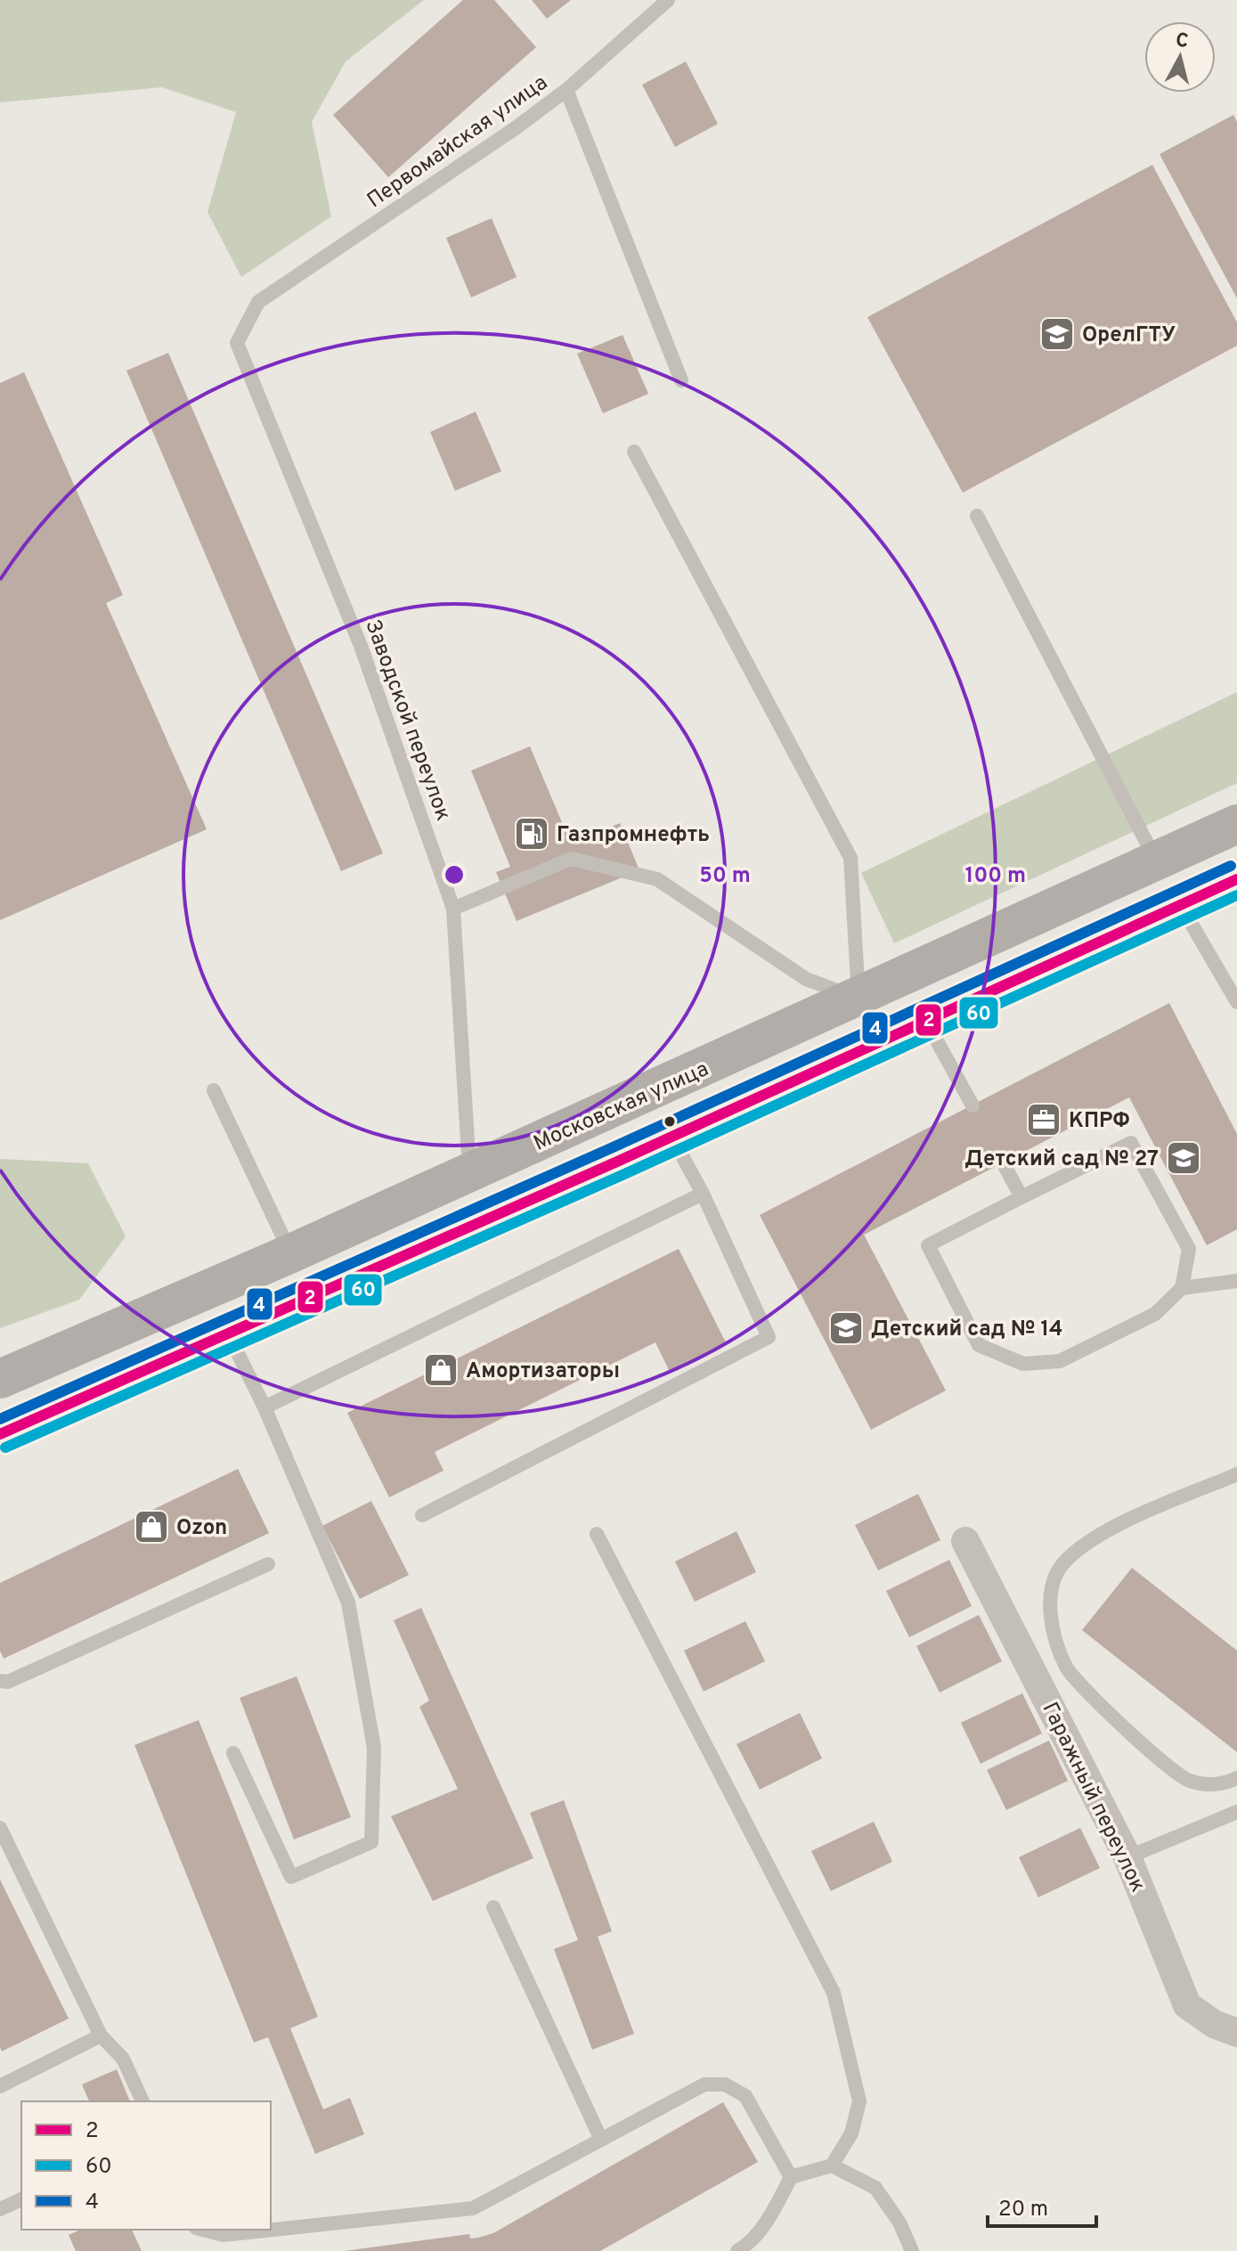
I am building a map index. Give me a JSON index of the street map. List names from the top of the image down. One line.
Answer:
{"streets":{"main road":["Московская улица"],"street":["Гаражный переулок"],"lane":["Первомайская улица","Заводской переулок"]},"crossings":[["Первомайская улица","Заводской переулок"],["Заводской переулок","Московская улица"]],"places":{"school or university":["ОрелГТУ","Детский сад № 27","Детский сад № 14"],"fuel station":["Газпромнефть"],"office":["КПРФ"],"shop":["Амортизаторы","Ozon"]},"lines":["transit line 4","transit line 2","transit line 60"],"legend":["2","60","4"],"scale_bar":"20 m","north":"top","rings":["50 m","100 m"]}
